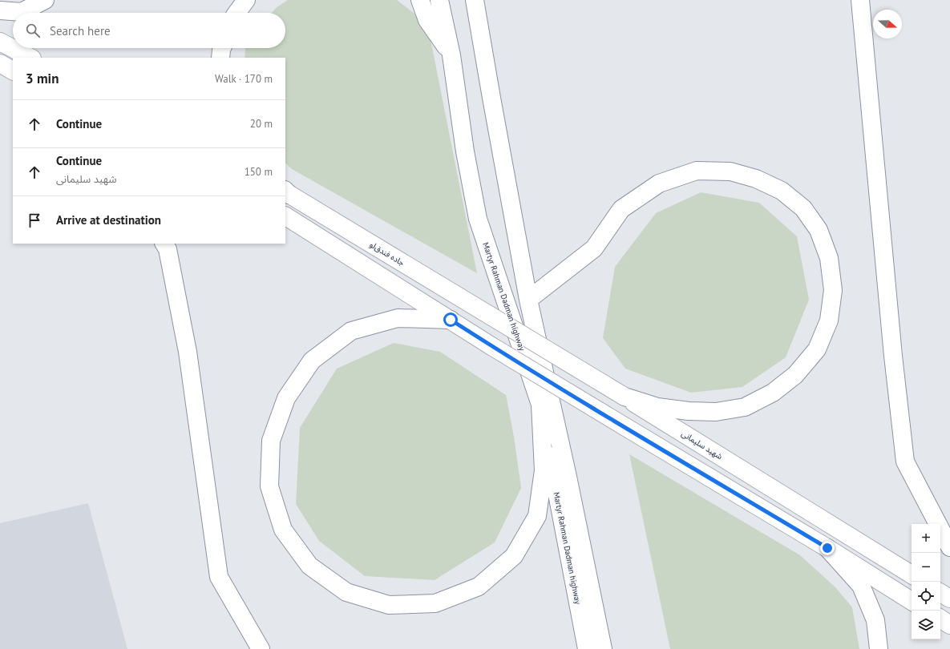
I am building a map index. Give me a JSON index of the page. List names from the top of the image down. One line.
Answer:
{"streets":{"main road":["جاده فندق‌لو","Martyr Rahman Dadman highway","شهید سلیمانی"]},"crossings":[["جاده فندق‌لو","شهید سلیمانی"]],"north":"right","page":{"search":"Search here","heading":["3 min","Walk · 170 m"],"list":[["Continue","20 m"],["Continue","شهید سلیمانی","150 m"],"Arrive at destination"],"map_buttons":["+","−"]}}
